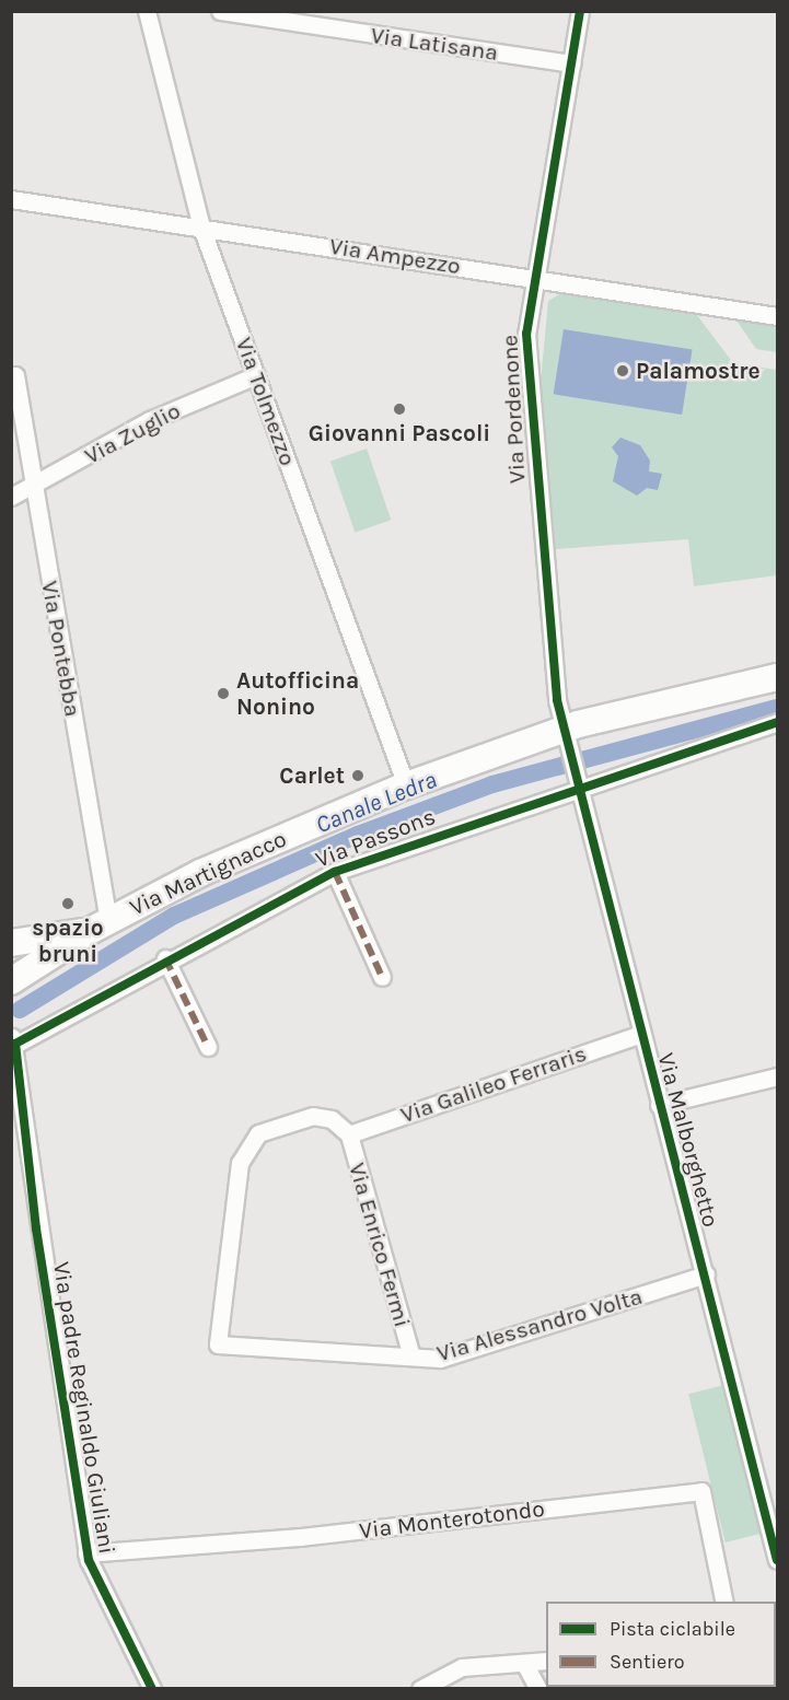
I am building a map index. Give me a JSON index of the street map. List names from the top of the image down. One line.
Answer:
{"streets":{"main road":["Via Martignacco"],"street":["Via Latisana","Via Ampezzo","Via Tolmezzo","Via Pordenone","Via Zuglio","Via Pontebba","Via Passons","Via Galileo Ferraris","Via Malborghetto","Via Enrico Fermi","Via Alessandro Volta","Via padre Reginaldo Giuliani","Via Monterotondo"]},"crossings":[["Via Latisana","Via Pordenone"],["Via Ampezzo","Via Tolmezzo"],["Via Ampezzo","Via Pordenone"],["Via Tolmezzo","Via Zuglio"],["Via Tolmezzo","Via Martignacco"],["Via Pordenone","Via Martignacco"],["Via Pordenone","Via Malborghetto"],["Via Zuglio","Via Pontebba"],["Via Pontebba","Via Martignacco"],["Via Passons","Via Malborghetto"],["Via Passons","Via padre Reginaldo Giuliani"],["Via Martignacco","Via Malborghetto"],["Via Galileo Ferraris","Via Malborghetto"],["Via Galileo Ferraris","Via Enrico Fermi"],["Via Galileo Ferraris","Via Alessandro Volta"],["Via Malborghetto","Via Alessandro Volta"],["Via Enrico Fermi","Via Alessandro Volta"],["Via padre Reginaldo Giuliani","Via Monterotondo"]],"water":["Canale Ledra"],"places":["Palamostre","Giovanni Pascoli","Autofficina Nonino","Carlet","spazio bruni"],"legend":["Pista ciclabile","Sentiero"]}
